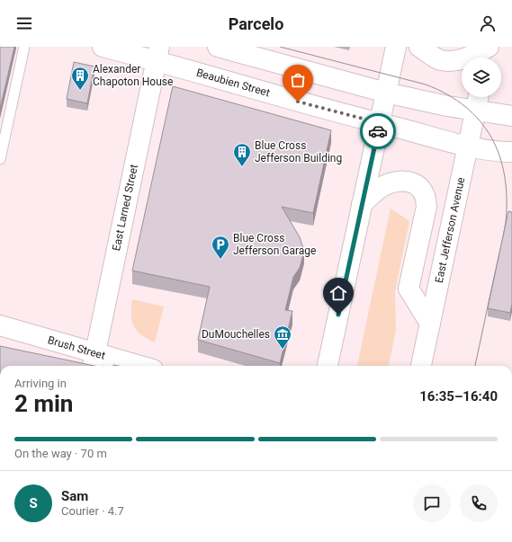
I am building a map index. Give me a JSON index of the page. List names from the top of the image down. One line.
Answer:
{"streets":{"main road":["Beaubien Street","East Larned Street","East Jefferson Avenue","Brush Street"]},"crossings":[["Beaubien Street","East Larned Street"],["Beaubien Street","East Jefferson Avenue"],["East Larned Street","Brush Street"]],"places":{"building":["Alexander Chapoton House","Blue Cross Jefferson Building"],"parking":["Blue Cross Jefferson Garage"],"museum":["DuMouchelles"]},"page":{"header":"Parcelo","heading":["2 min","Arriving in","16:35–16:40"],"panel":["Sam","Courier · 4.7"],"bar":"On the way · 70 m","round":"S"}}
